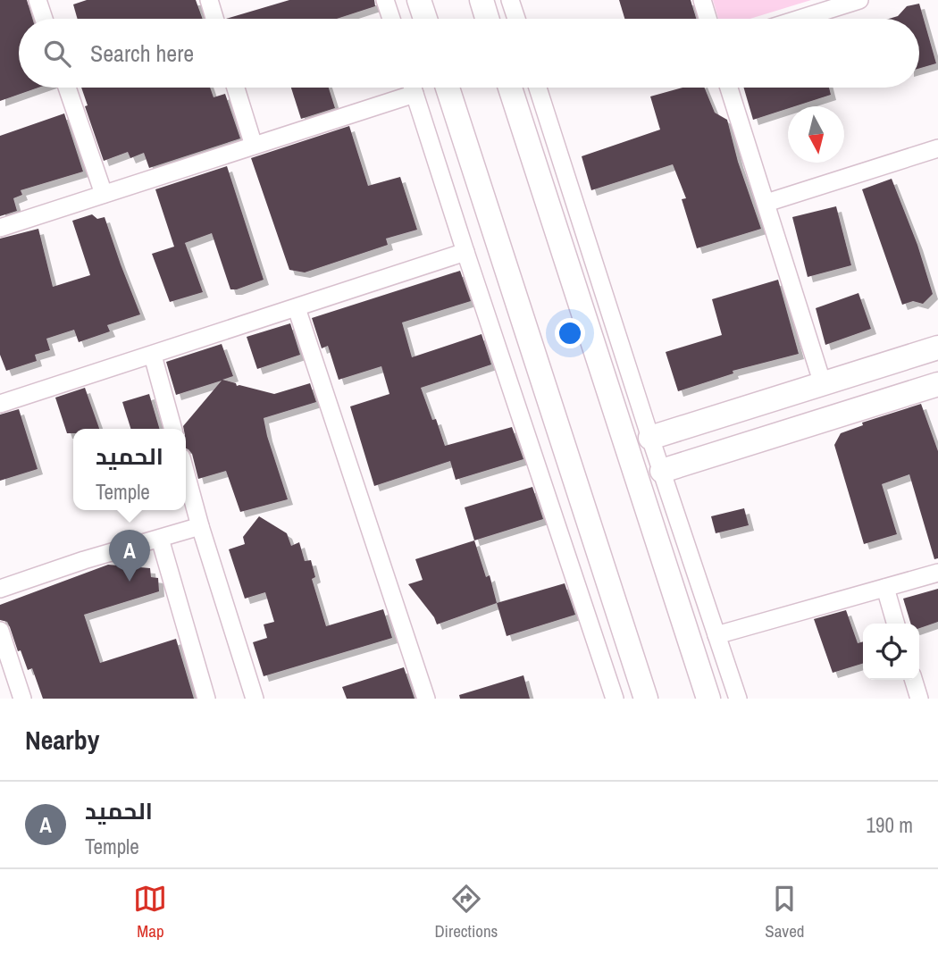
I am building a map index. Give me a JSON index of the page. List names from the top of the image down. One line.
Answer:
{"north":"bottom","page":{"search":"Search here","popup":["الحميد","Temple"],"pins":"A","heading":"Nearby","list":[{"mark":"A","name":"الحميد","note":"Temple","value":"190 m"}],"nav":["Map","Directions","Saved"]}}
